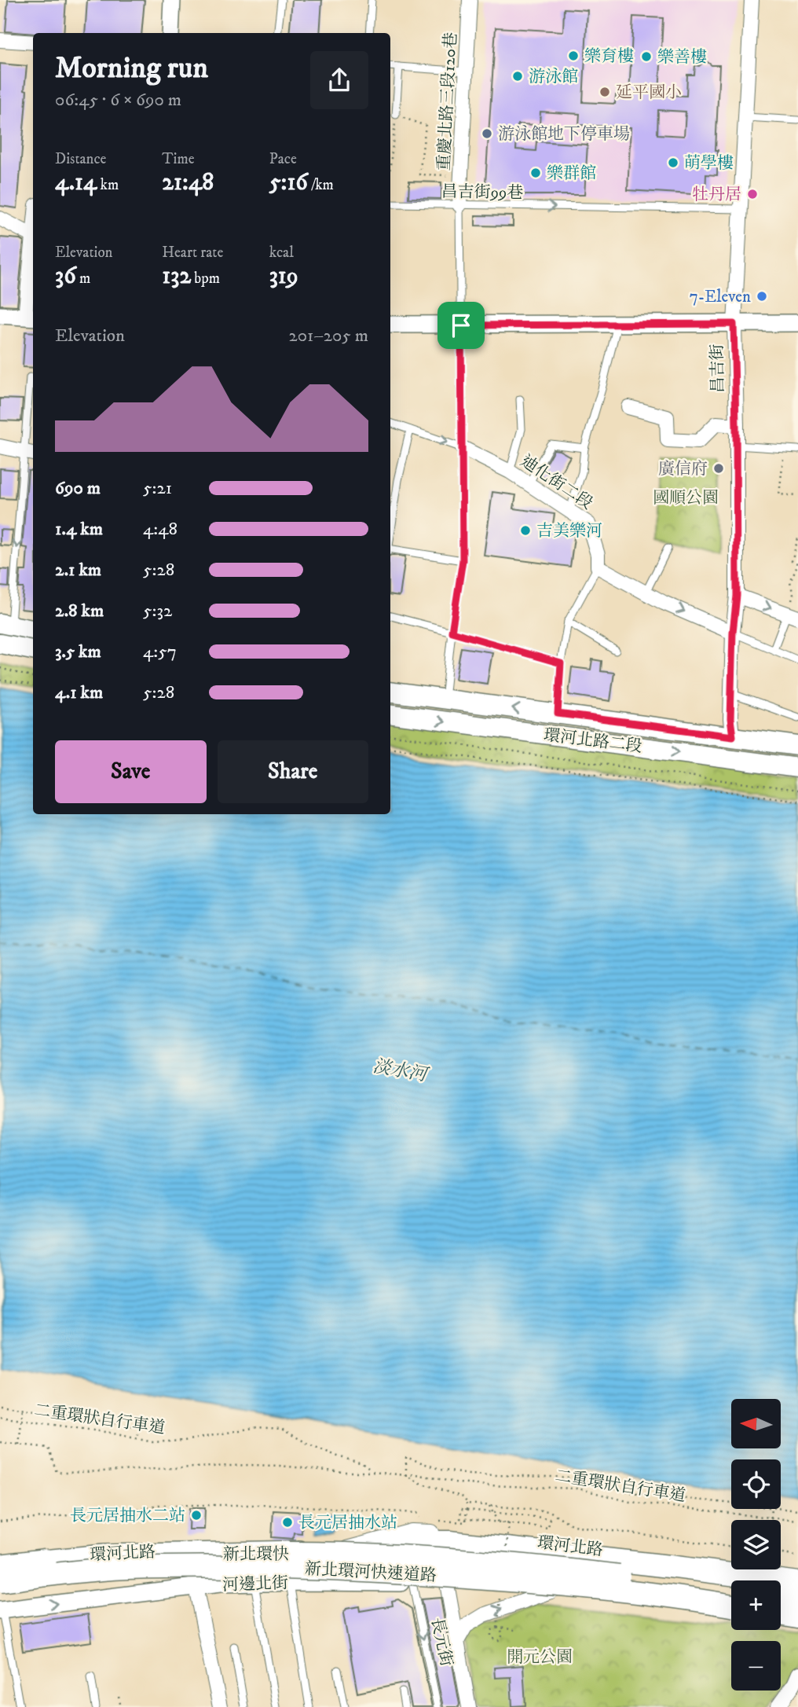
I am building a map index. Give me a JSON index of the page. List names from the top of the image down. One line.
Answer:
{"streets":{"main road":["環河北路二段","新北環快","新北環河快速道路"],"street":["重慶北路三段120巷","昌吉街","迪化街二段","環河北路","河邊北街","長元街"],"lane":["昌吉街99巷"],"path":["二重環狀自行車道"]},"crossings":[["重慶北路三段120巷","昌吉街99巷"],["昌吉街99巷","昌吉街"],["昌吉街","環河北路二段"],["環河北路","新北環快"],["河邊北街","長元街"]],"one_way":["昌吉街99巷"],"water":["淡水河"],"parks":["國順公園","開元公園"],"places":["樂育樓","樂善樓","游泳館","延平國小","游泳館地下停車場","萌學樓","樂群館","牡丹居","7-Eleven","廣信府","吉美樂河","長元居抽水二站","長元居抽水站"],"north":"left","page":{"heading":["Morning run","06:45 · 6 × 690 m"],"stats":[["Distance","4.14 km"],["Time","21:48"],["Pace","5:16 /km"],["Elevation","36 m"],["Heart rate","132 bpm"],["kcal","319"]],"chart":["Elevation","201–205 m"],"list":[{"name":"690 m","note":"5:21"},{"name":"1.4 km","note":"4:48"},{"name":"2.1 km","note":"5:28"},{"name":"2.8 km","note":"5:32"},{"name":"3.5 km","note":"4:57"},{"name":"4.1 km","note":"5:28"}],"buttons":["Save","Share"],"map_buttons":["+","−"]}}
